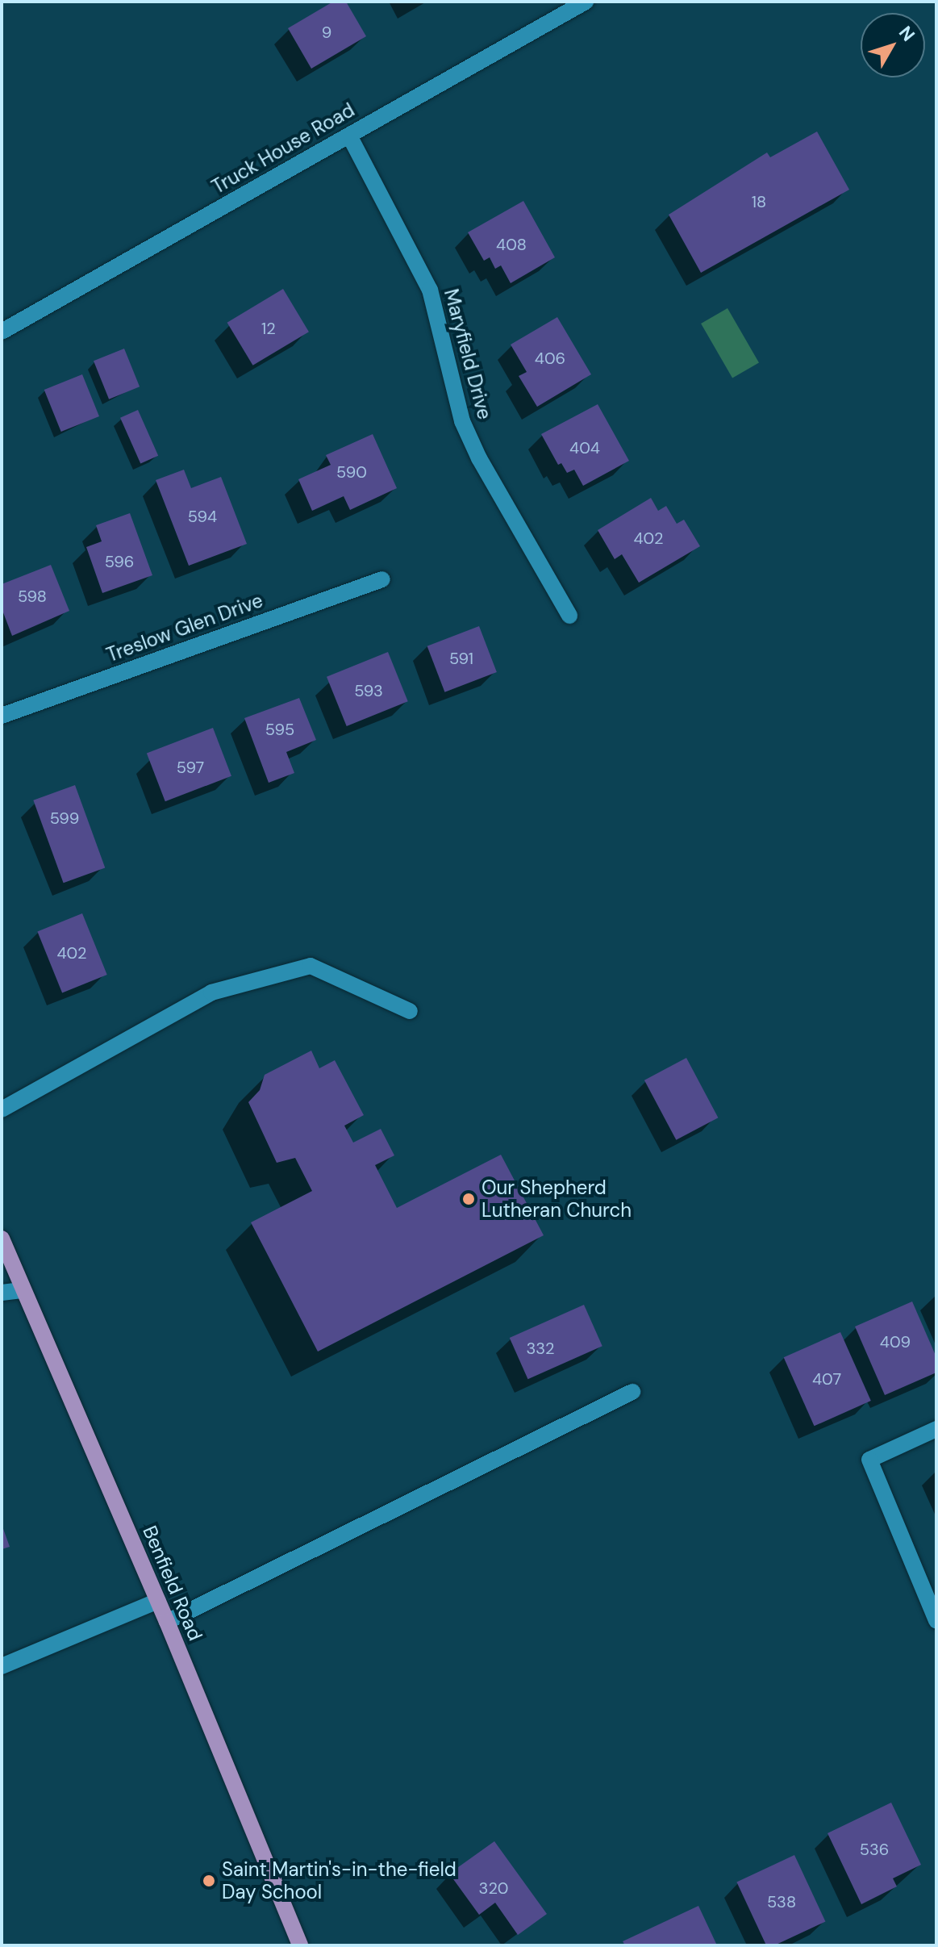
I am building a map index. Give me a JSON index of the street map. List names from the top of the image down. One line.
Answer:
{"streets":{"main road":["Benfield Road"],"street":["Truck House Road","Maryfield Drive","Treslow Glen Drive"]},"crossings":[["Truck House Road","Maryfield Drive"]],"places":["Our Shepherd Lutheran Church","Saint Martin's-in-the-field Day School"],"house_numbers":["9","18","408","12","406","404","590","594","402","596","598","591","593","595","597","599","402","409","332","407","536","320","538"],"north":"top right"}
